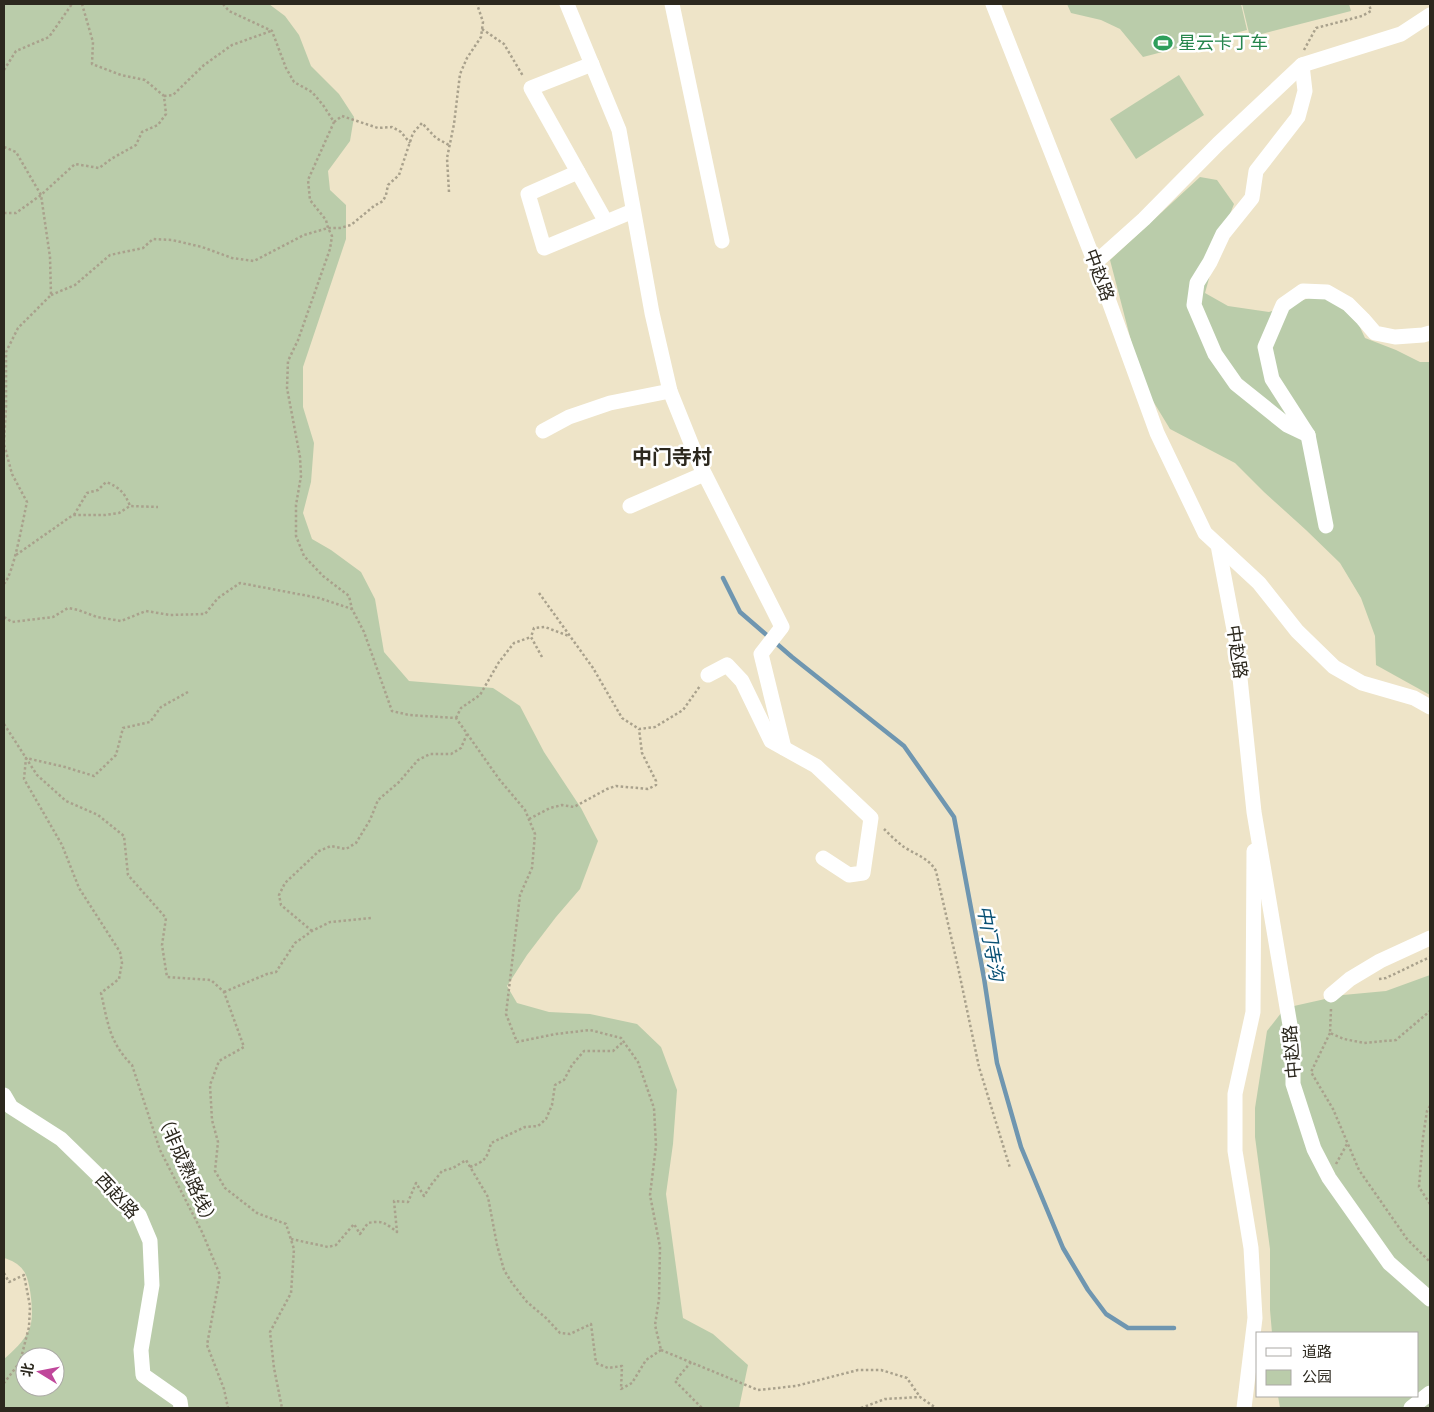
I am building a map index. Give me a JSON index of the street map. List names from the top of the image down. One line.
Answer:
{"streets":{"street":["中赵路","西赵路"],"path":["（非成熟路线）"]},"districts":["中门寺村"],"water":["中门寺沟"],"places":{"sports":["星云卡丁车"]},"legend":["道路","公园"],"north":"left"}
